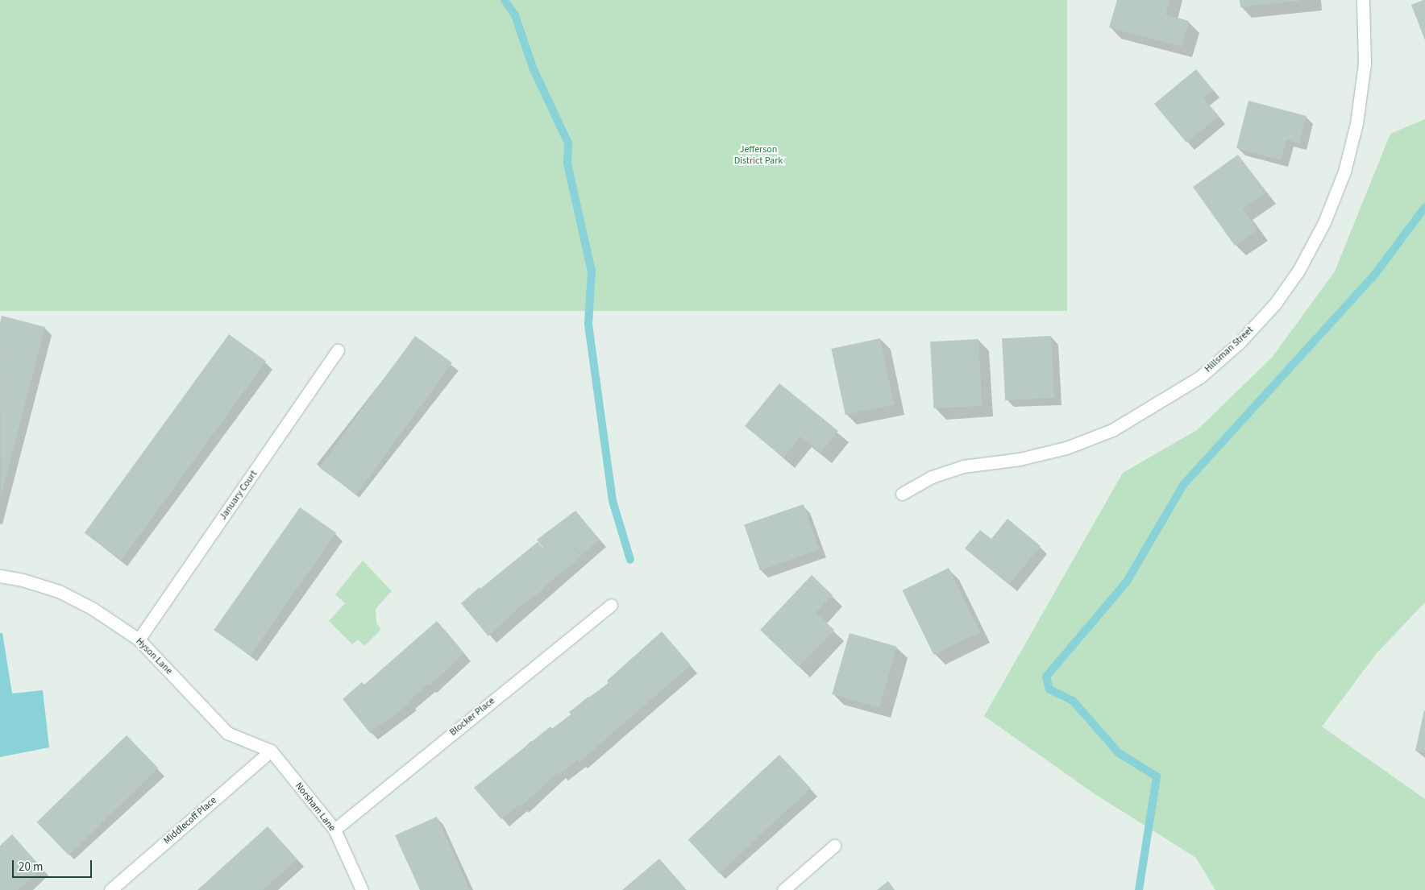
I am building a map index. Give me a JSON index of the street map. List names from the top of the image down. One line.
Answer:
{"streets":{"street":["Hillsman Street","January Court","Hyson Lane","Blocker Place","Norsham Lane","Middlecoff Place"]},"crossings":[["January Court","Hyson Lane"],["Hyson Lane","Norsham Lane"],["Hyson Lane","Middlecoff Place"],["Blocker Place","Norsham Lane"],["Norsham Lane","Middlecoff Place"]],"parks":["Jefferson District Park"],"scale_bar":"20 m"}
